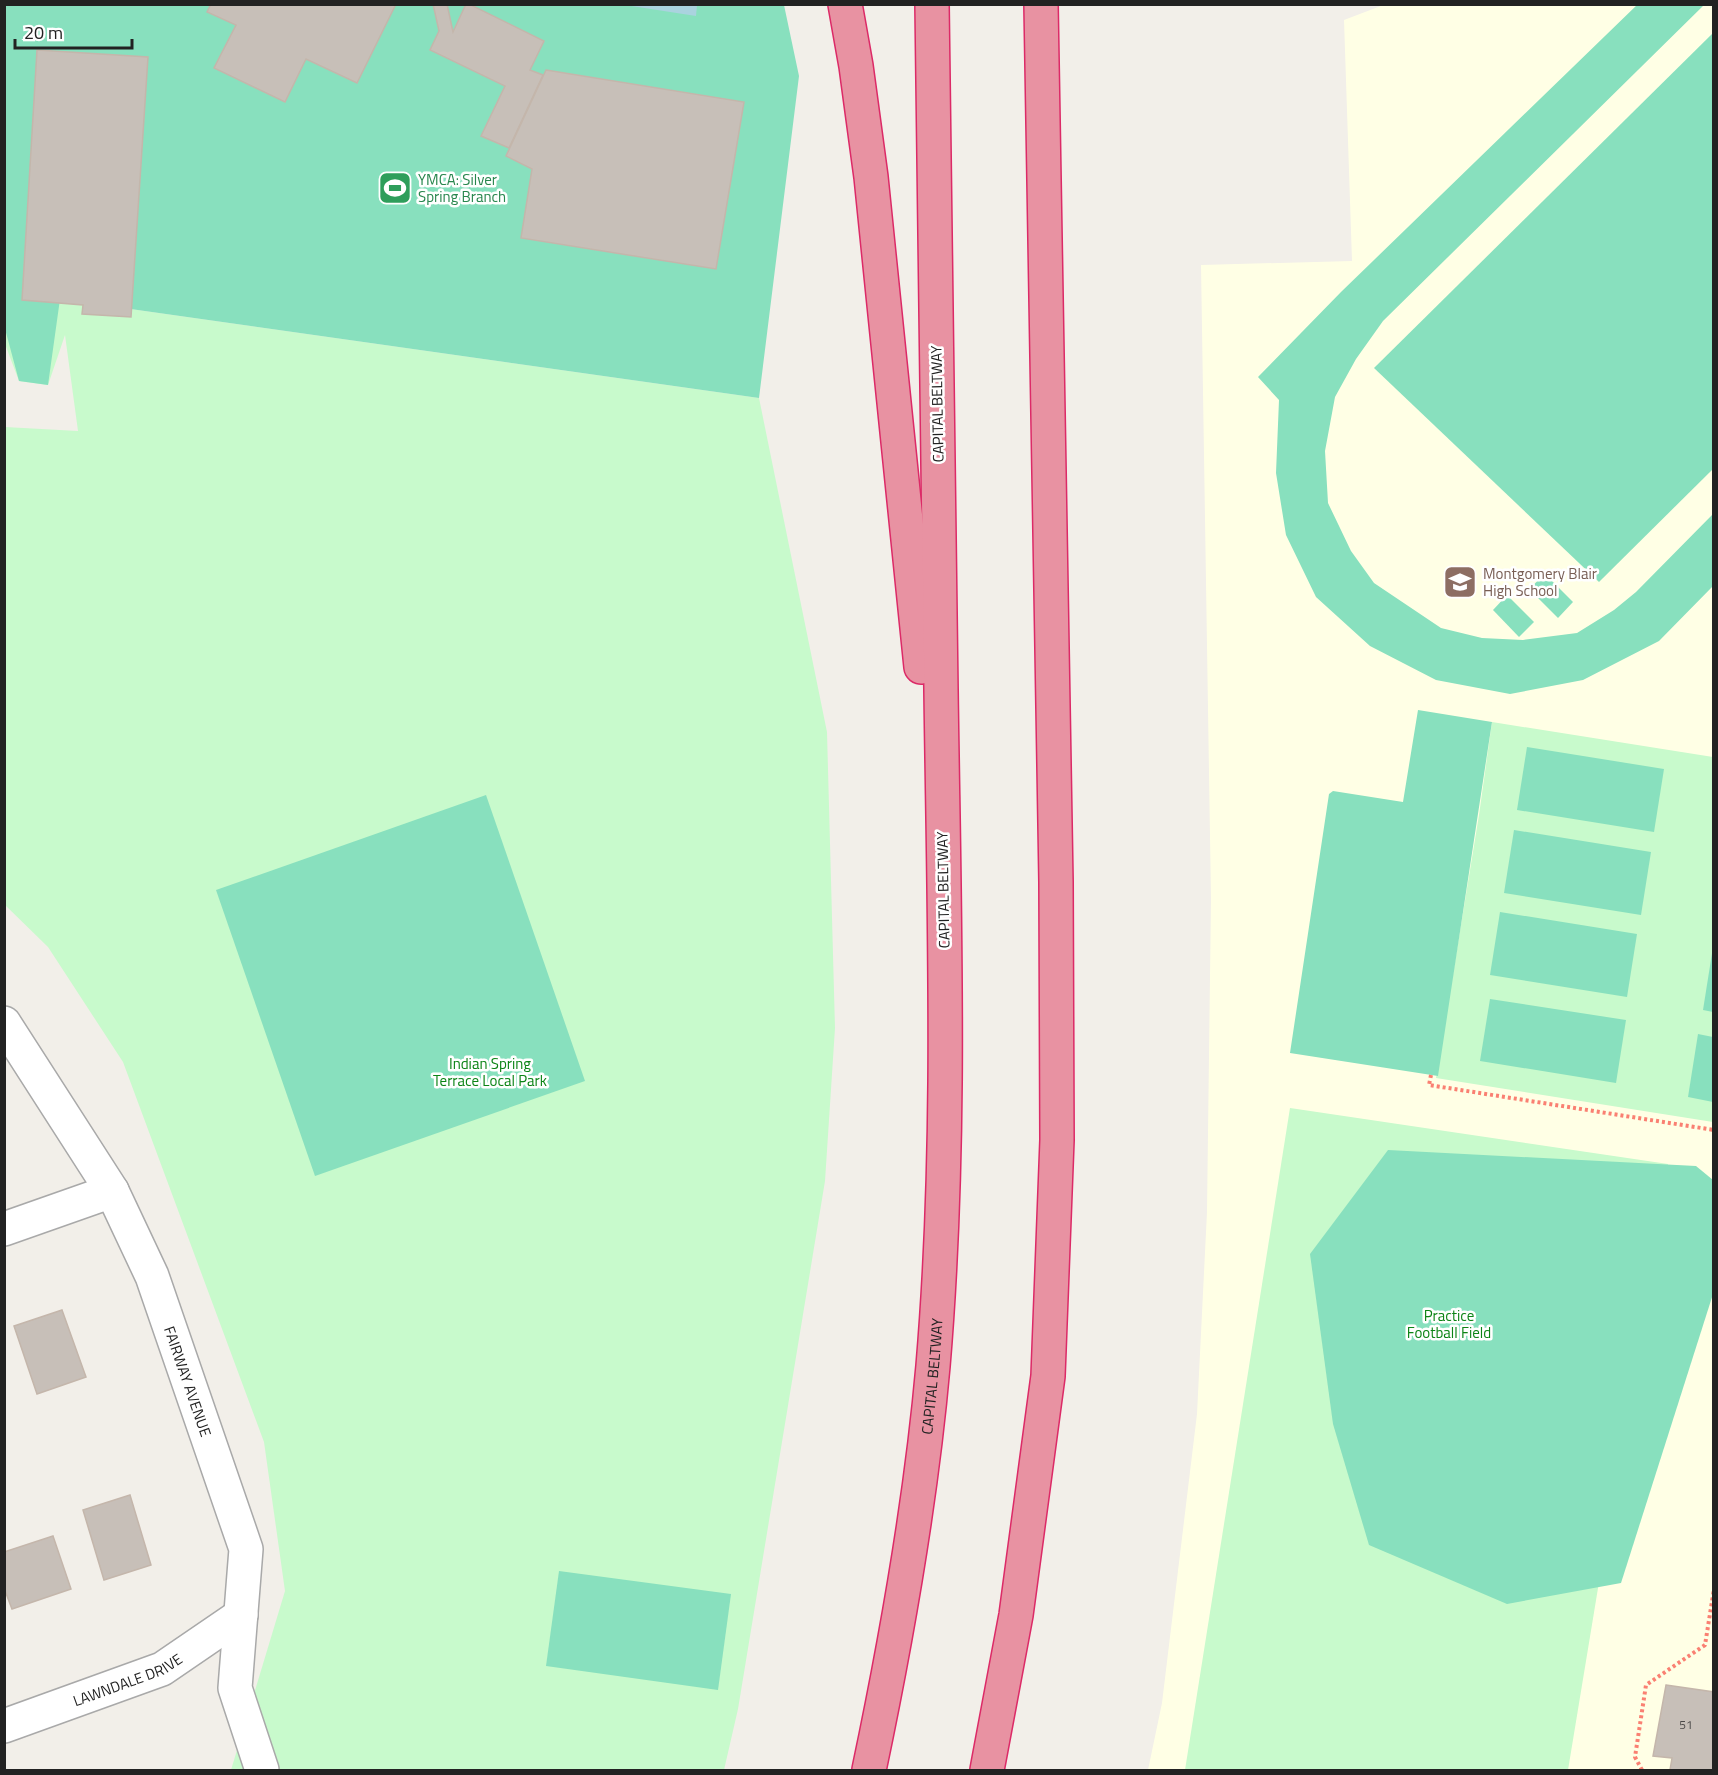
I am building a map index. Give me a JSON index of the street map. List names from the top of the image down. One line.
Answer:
{"streets":{"highway":["CAPITAL BELTWAY"],"street":["FAIRWAY AVENUE","LAWNDALE DRIVE"]},"crossings":[["FAIRWAY AVENUE","LAWNDALE DRIVE"]],"parks":["Indian Spring Terrace Local Park","Practice Football Field"],"places":{"sports":["YMCA: Silver Spring Branch"],"school or university":["Montgomery Blair High School"]},"house_numbers":["51"],"scale_bar":"20 m"}
